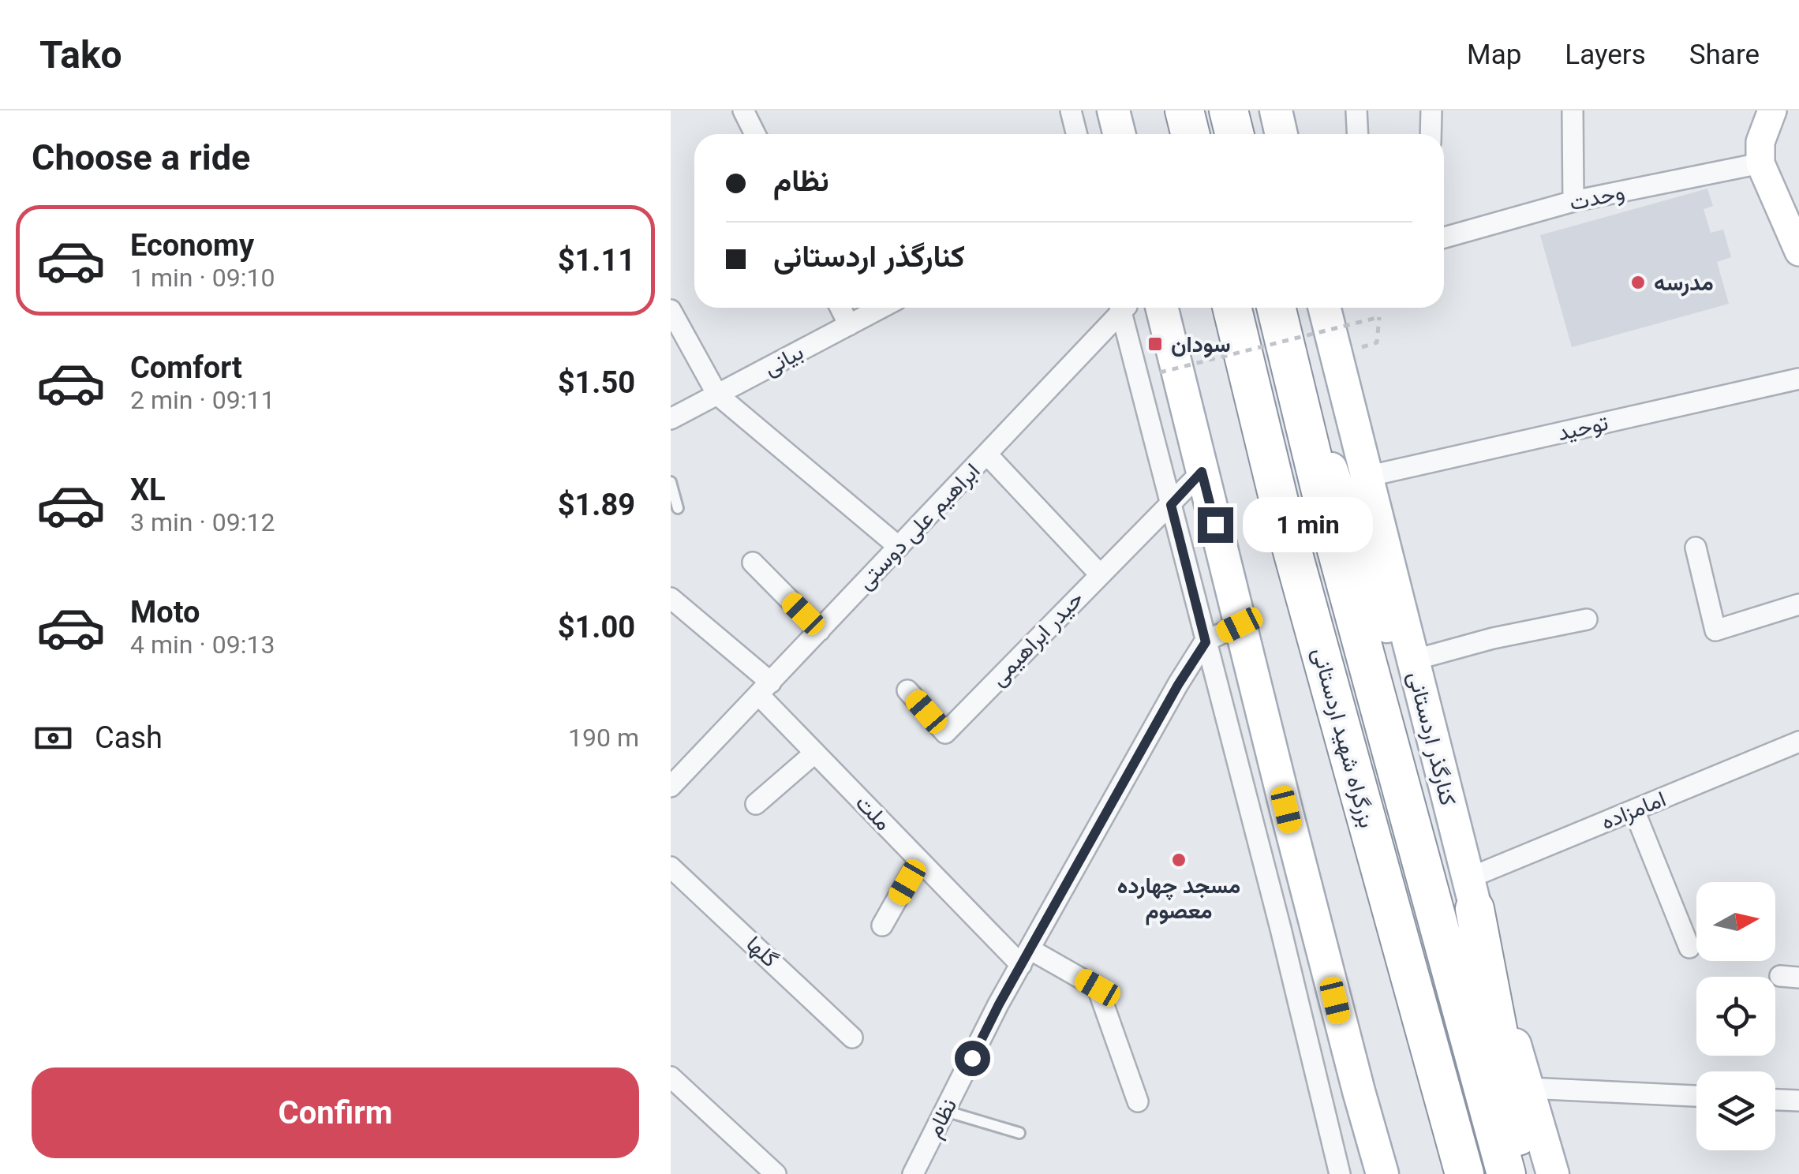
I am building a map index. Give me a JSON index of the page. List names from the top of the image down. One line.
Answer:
{"streets":{"highway":["بزرگراه شهید اردستانی"],"main road":["کنارگذر اردستانی"],"street":["وحدت","بیانی","توحید","ابراهیم علی دوستی","حیدر ابراهیمی","امامزاده","ملت","گلها","نظام"]},"crossings":[["توحید","کنارگذر اردستانی"],["ابراهیم علی دوستی","ملت"],["کنارگذر اردستانی","امامزاده"],["ملت","نظام"]],"places":{"other":["مدرسه","مسجد چهارده معصوم"],"transit":["سودان"]},"north":"right","page":{"header":"Tako","nav":["Map","Layers","Share"],"heading":"Choose a ride","banner":["نظام","کنارگذر اردستانی"],"list":[{"name":"Economy","note":"1 min · 09:10","value":"$1.11"},{"name":"Comfort","note":"2 min · 09:11","value":"$1.50"},{"name":"XL","note":"3 min · 09:12","value":"$1.89"},{"name":"Moto","note":"4 min · 09:13","value":"$1.00"}],"bubble":"1 min","pay":["Cash","190 m"],"buttons":"Confirm"}}
